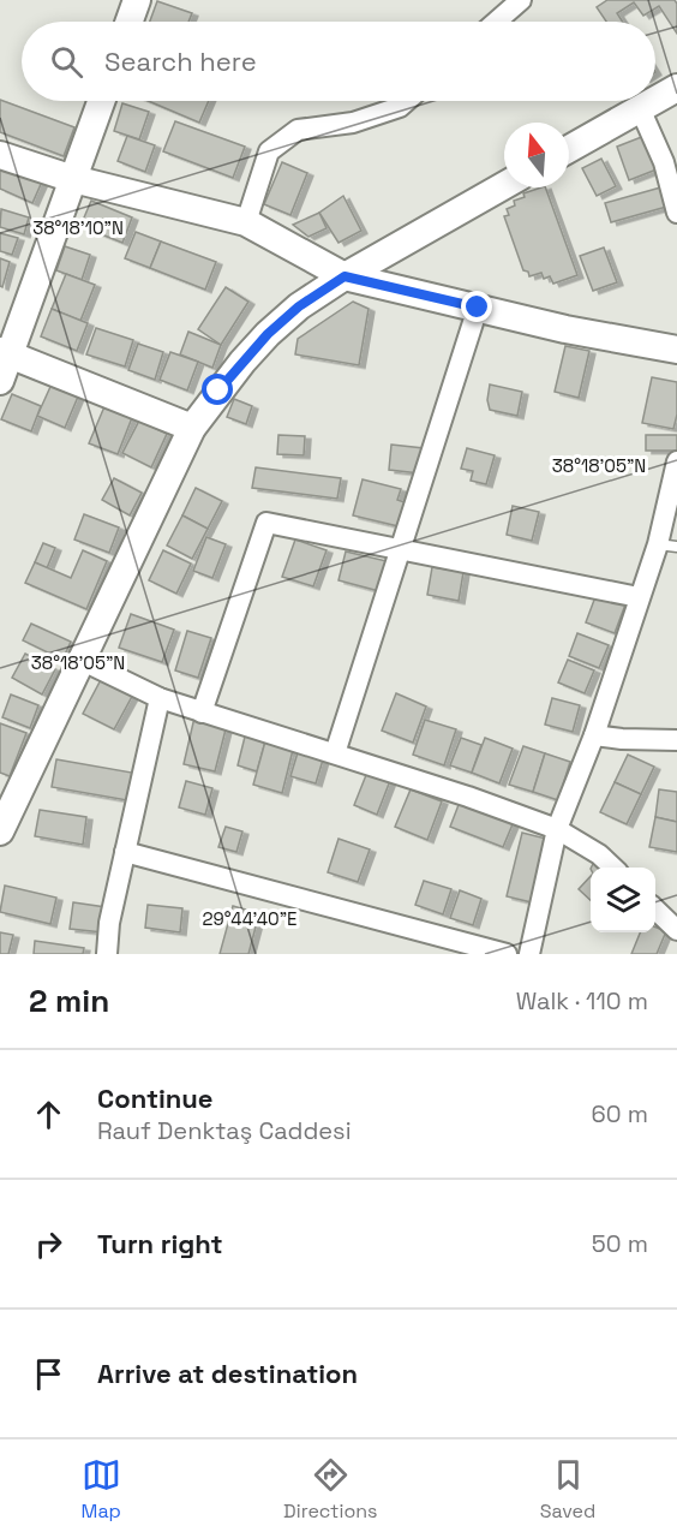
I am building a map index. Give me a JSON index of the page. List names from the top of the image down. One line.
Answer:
{"north":"top","page":{"search":"Search here","heading":["2 min","Walk · 110 m"],"list":[["Continue","Rauf Denktaş Caddesi","60 m"],["Turn right","50 m"],"Arrive at destination"],"nav":["Map","Directions","Saved"]},"coordinates":["38°18'10\"N","38°18'05\"N","29°44'40\"E"]}
